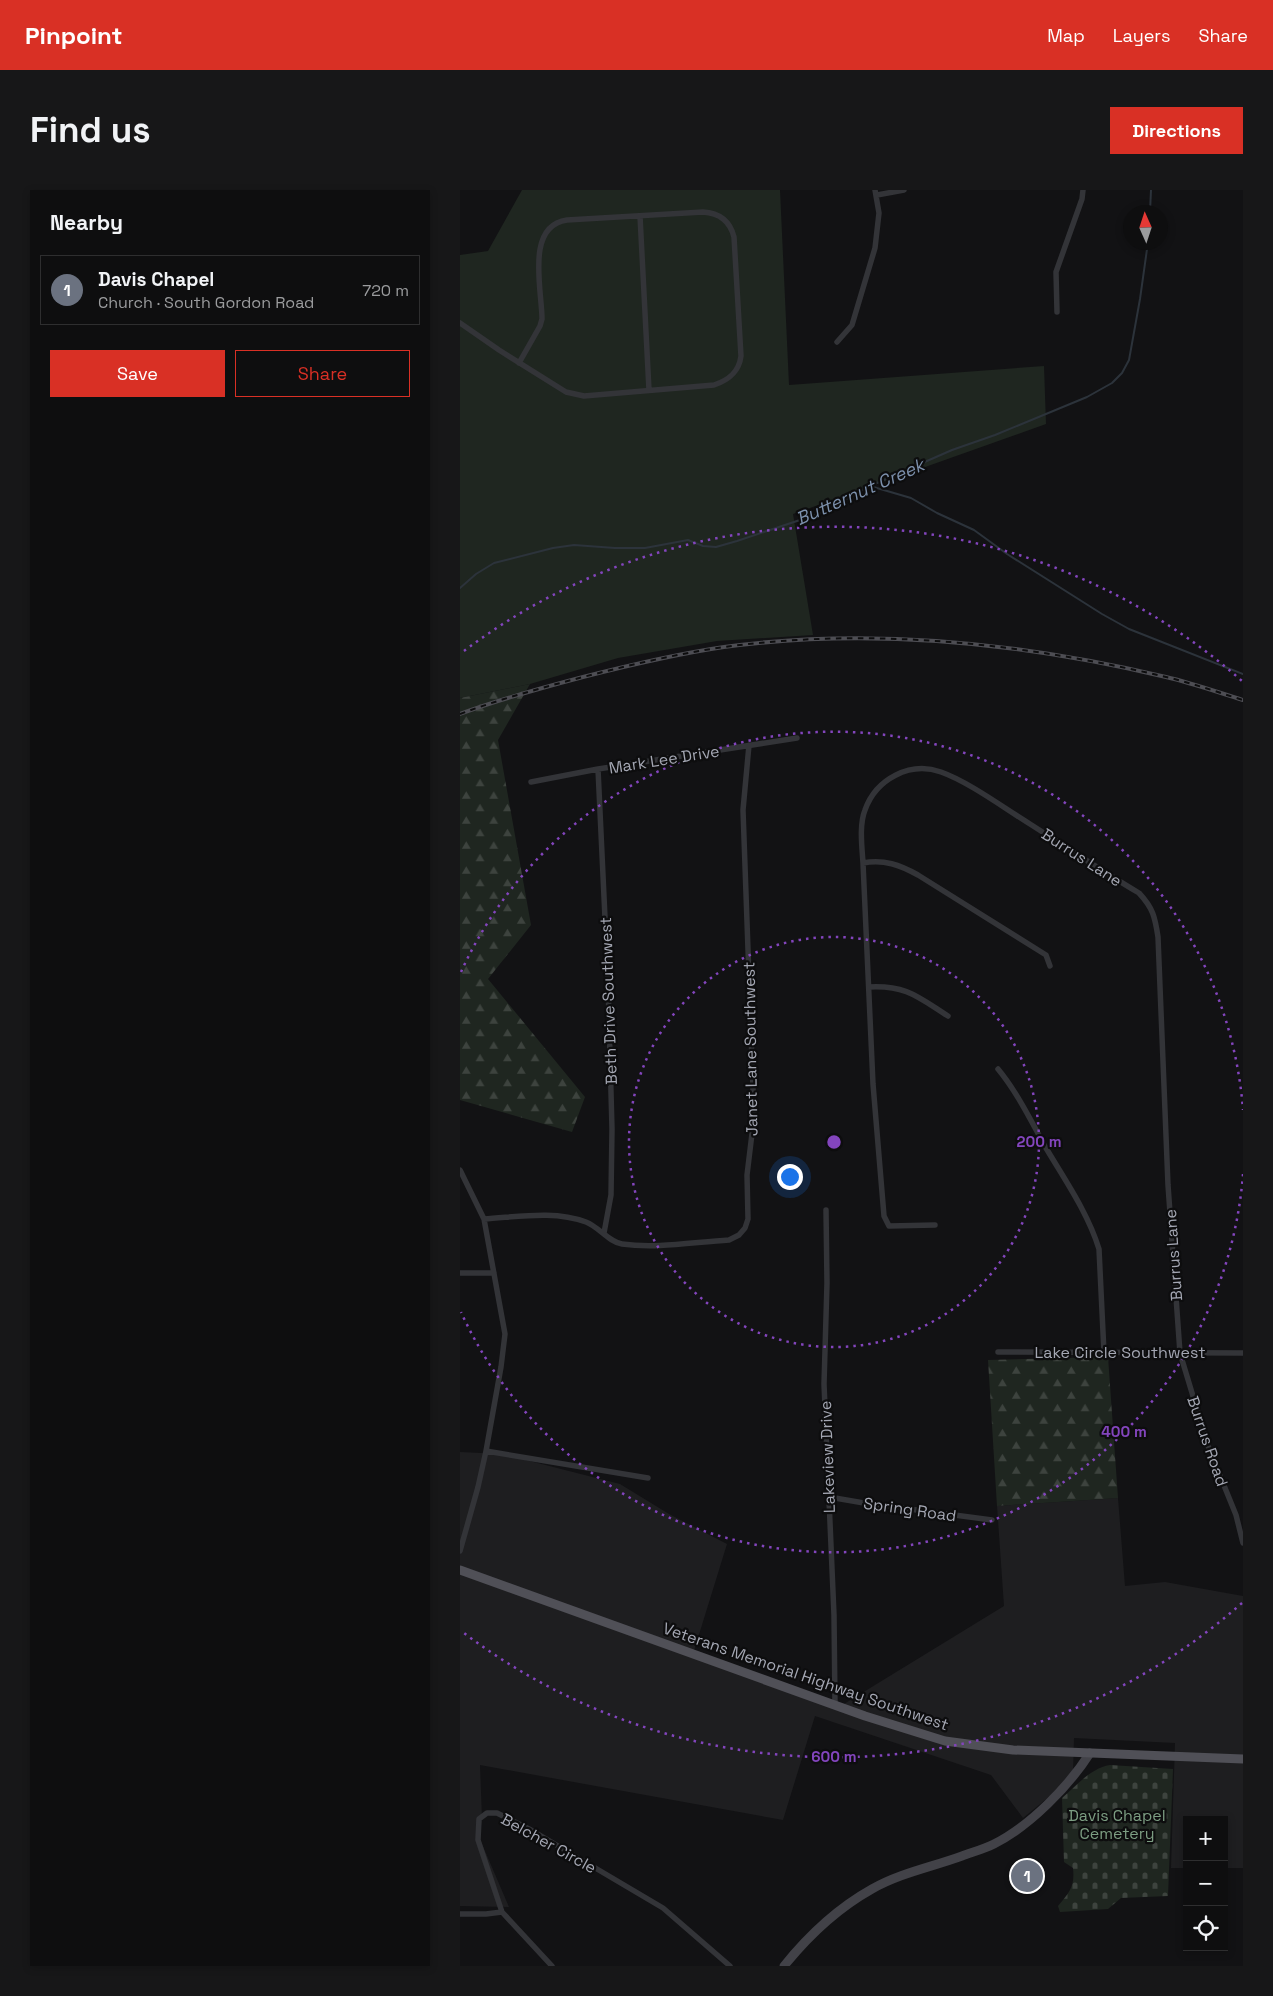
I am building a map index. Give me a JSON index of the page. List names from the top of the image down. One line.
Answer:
{"streets":{"main road":["Veterans Memorial Highway Southwest"],"street":["Mark Lee Drive","Burrus Lane","Beth Drive Southwest","Janet Lane Southwest","Lake Circle Southwest","Burrus Road","Lakeview Drive","Spring Road","Belcher Circle"]},"crossings":[["Mark Lee Drive","Beth Drive Southwest"],["Mark Lee Drive","Janet Lane Southwest"],["Burrus Lane","Lake Circle Southwest"],["Burrus Lane","Burrus Road"],["Beth Drive Southwest","Janet Lane Southwest"],["Lakeview Drive","Spring Road"],["Lakeview Drive","Veterans Memorial Highway Southwest"]],"water":["Butternut Creek"],"parks":["Davis Chapel Cemetery"],"north":"top","page":{"header":"Pinpoint","nav":["Map","Layers","Share"],"buttons":["Directions",["Save","Share"]],"title":"Find us","heading":"Nearby","list":[{"mark":"1","name":"Davis Chapel","note":"Church · South Gordon Road","value":"720 m"}],"map_buttons":["+","−"],"pins":"1"},"rings":["200 m","400 m","600 m"]}
